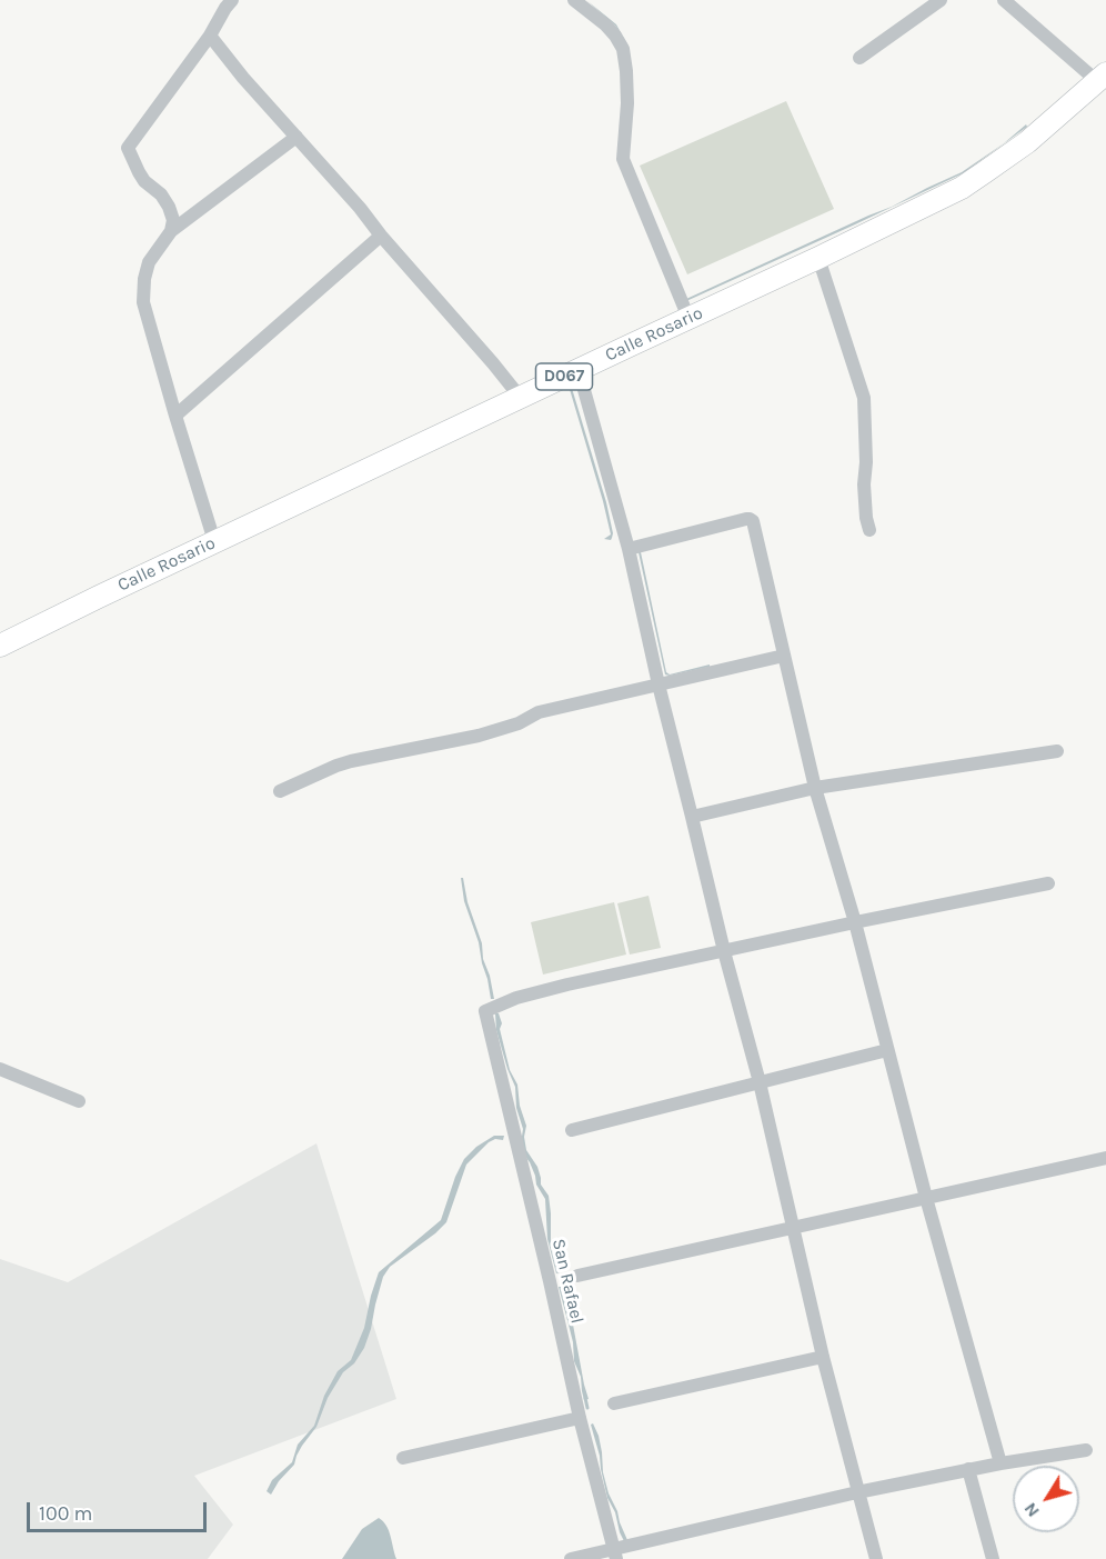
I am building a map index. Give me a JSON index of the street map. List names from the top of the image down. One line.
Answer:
{"streets":{"main road":["Calle Rosario","D067"],"street":["San Rafael"]},"scale_bar":"100 m","north":"bottom left"}
